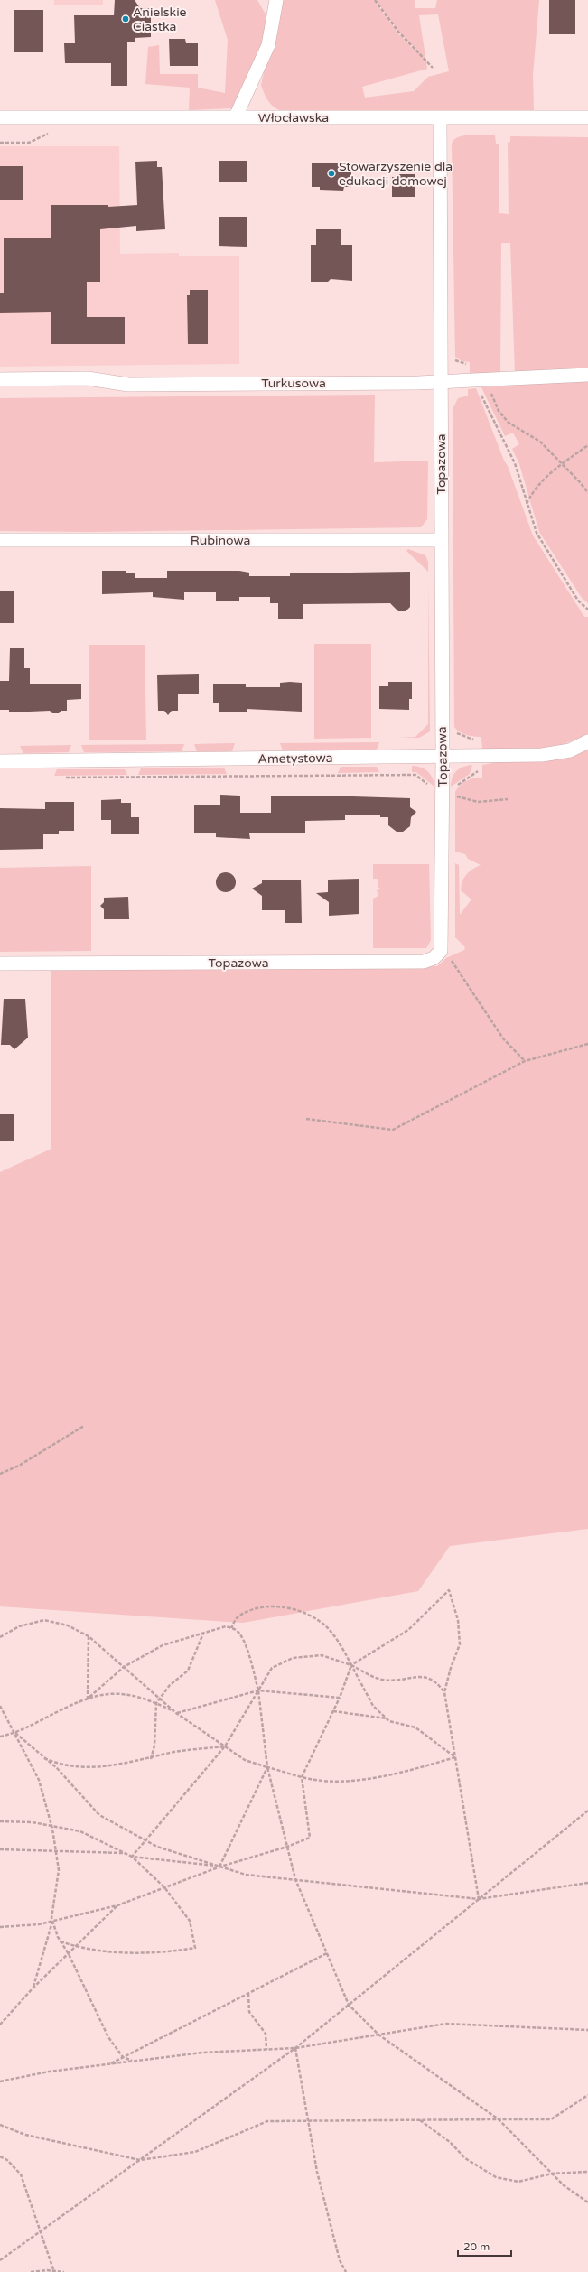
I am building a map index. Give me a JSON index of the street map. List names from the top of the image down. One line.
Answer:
{"streets":{"street":["Włocławska","Turkusowa","Topazowa","Rubinowa","Ametystowa"]},"crossings":[["Włocławska","Topazowa"],["Turkusowa","Topazowa"],["Topazowa","Rubinowa"],["Topazowa","Ametystowa"]],"places":["Anielskie Ciastka","Stowarzyszenie dla edukacji domowej"],"scale_bar":"20 m"}
